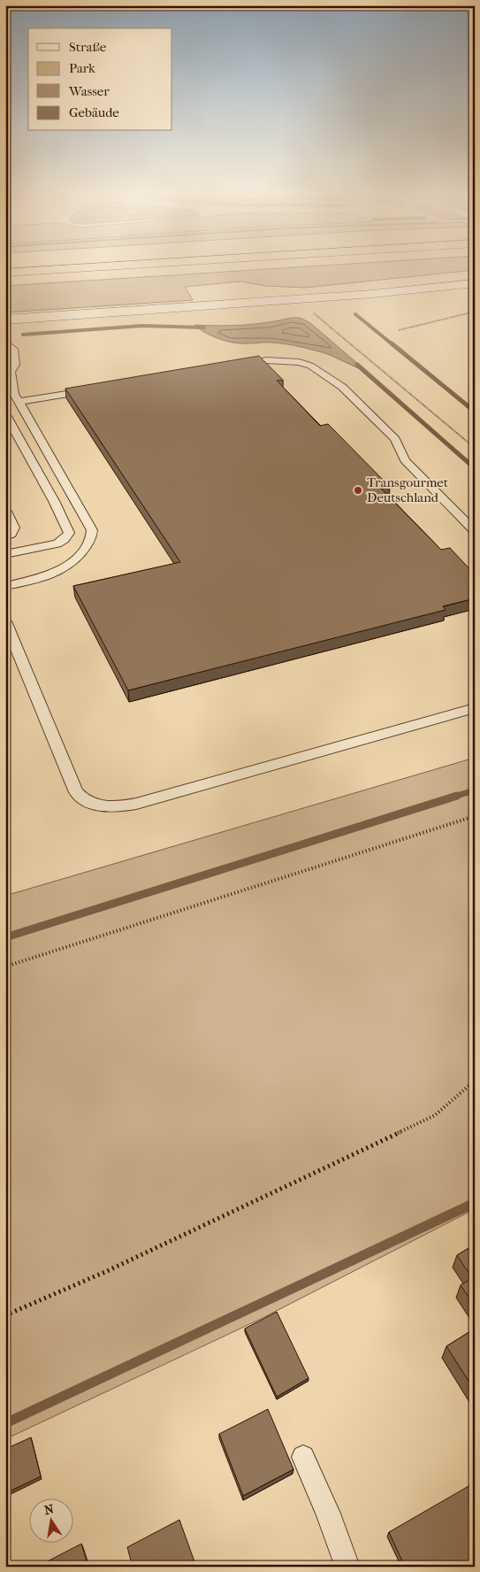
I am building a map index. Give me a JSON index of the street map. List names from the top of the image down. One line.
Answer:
{"places":["Transgourmet Deutschland"],"legend":["Straße","Park","Wasser","Gebäude"],"north":"top"}
